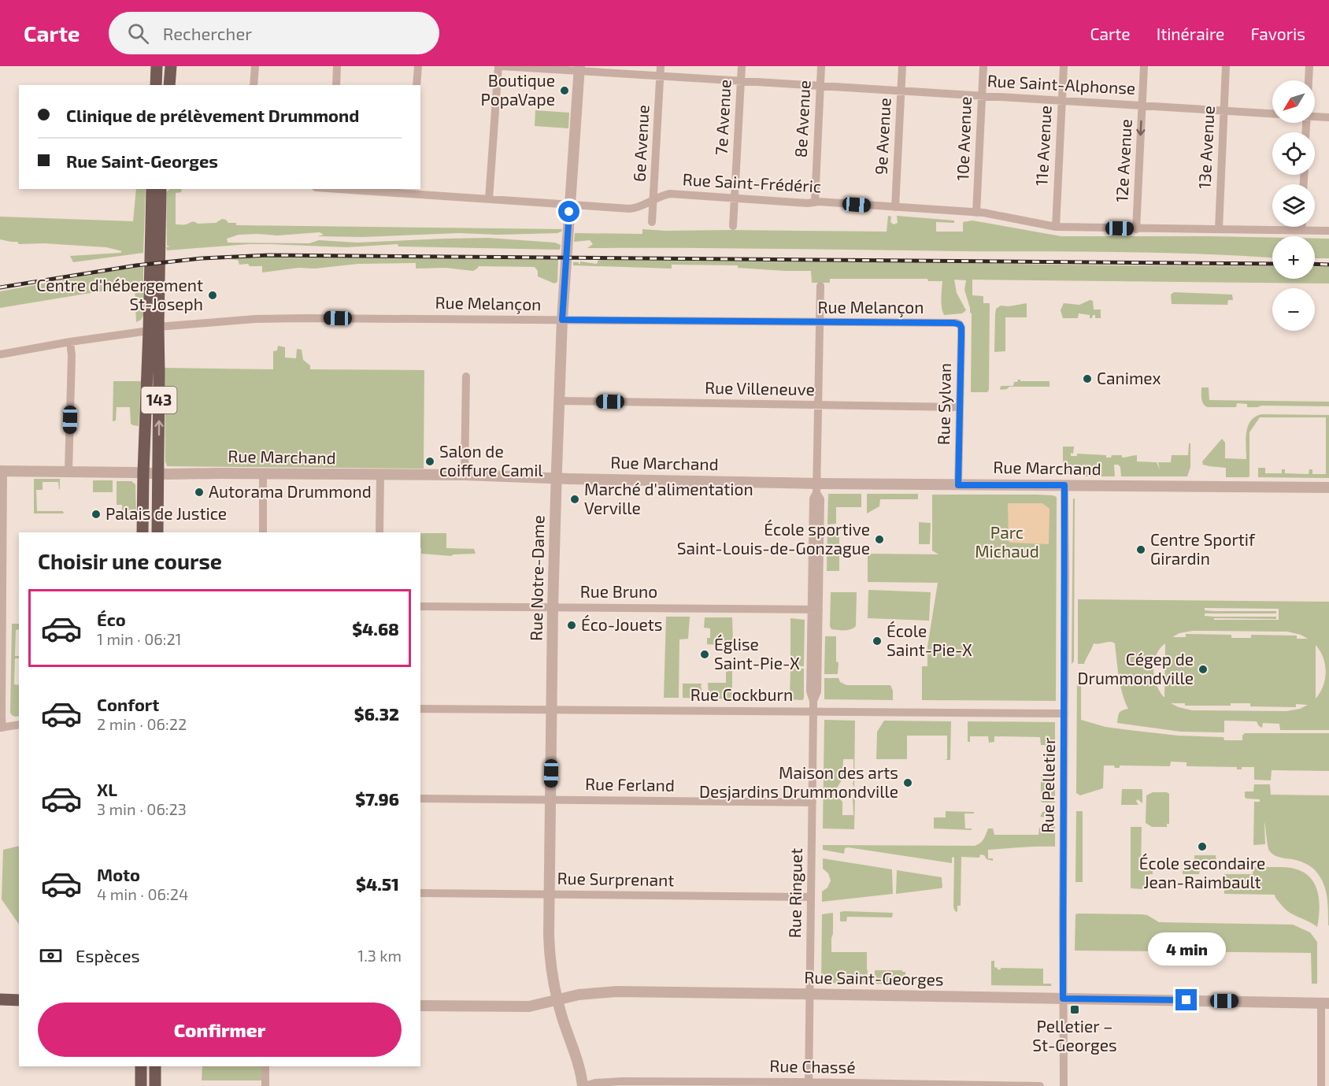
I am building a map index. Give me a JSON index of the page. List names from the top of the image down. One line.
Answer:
{"streets":{"main road":["143"],"street":["Rue Saint-Alphonse","7e Avenue","8e Avenue","9e Avenue","10e Avenue","6e Avenue","11e Avenue","13e Avenue","12e Avenue","Rue Saint-Frédéric","Rue Melançon","Rue Villeneuve","Rue Sylvan","Rue Marchand","Rue Notre-Dame","Rue Bruno","Rue Cockburn","Rue Ferland","Rue Pelletier","Rue Surprenant","Rue Ringuet","Rue Saint-Georges","Rue Chassé"]},"crossings":[["Rue Saint-Alphonse","7e Avenue"],["Rue Saint-Alphonse","8e Avenue"],["Rue Saint-Alphonse","9e Avenue"],["Rue Saint-Alphonse","10e Avenue"],["Rue Saint-Alphonse","6e Avenue"],["Rue Saint-Alphonse","11e Avenue"],["Rue Saint-Alphonse","13e Avenue"],["Rue Saint-Alphonse","12e Avenue"],["Rue Saint-Alphonse","Rue Notre-Dame"],["7e Avenue","Rue Saint-Frédéric"],["8e Avenue","Rue Saint-Frédéric"],["9e Avenue","Rue Saint-Frédéric"],["10e Avenue","Rue Saint-Frédéric"],["6e Avenue","Rue Saint-Frédéric"],["11e Avenue","Rue Saint-Frédéric"],["13e Avenue","Rue Saint-Frédéric"],["12e Avenue","Rue Saint-Frédéric"],["Rue Saint-Frédéric","Rue Notre-Dame"],["Rue Melançon","143"],["Rue Melançon","Rue Sylvan"],["Rue Melançon","Rue Notre-Dame"],["Rue Melançon","Rue Ringuet"],["Rue Villeneuve","Rue Sylvan"],["Rue Villeneuve","Rue Notre-Dame"],["Rue Villeneuve","Rue Ringuet"],["143","Rue Marchand"],["Rue Sylvan","Rue Marchand"],["Rue Marchand","Rue Notre-Dame"],["Rue Marchand","Rue Pelletier"],["Rue Marchand","Rue Ringuet"],["Rue Notre-Dame","Rue Bruno"],["Rue Notre-Dame","Rue Cockburn"],["Rue Notre-Dame","Rue Ferland"],["Rue Notre-Dame","Rue Surprenant"],["Rue Notre-Dame","Rue Saint-Georges"],["Rue Notre-Dame","Rue Chassé"],["Rue Bruno","Rue Ringuet"],["Rue Cockburn","Rue Pelletier"],["Rue Cockburn","Rue Ringuet"],["Rue Ferland","Rue Ringuet"],["Rue Pelletier","Rue Saint-Georges"],["Rue Surprenant","Rue Ringuet"],["Rue Ringuet","Rue Saint-Georges"],["Rue Ringuet","Rue Chassé"]],"one_way":["12e Avenue"],"parks":["Parc Michaud"],"places":{"other":["Boutique PopaVape","Centre d'hébergement St-Joseph","Canimex","Salon de coiffure Camil","Autorama Drummond","Marché d'alimentation Verville","Palais de Justice","École sportive Saint-Louis-de-Gonzague","Centre Sportif Girardin","Éco-Jouets","École Saint-Pie-X","Église Saint-Pie-X","Cégep de Drummondville","Maison des arts Desjardins Drummondville","École secondaire Jean-Raimbault"],"transit":["Pelletier – St-Georges"]},"north":"bottom left","page":{"header":"Carte","search":"Rechercher","nav":["Carte","Itinéraire","Favoris"],"map_buttons":["+","−"],"banner":["Clinique de prélèvement Drummond","Rue Saint-Georges"],"heading":"Choisir une course","list":[{"name":"Éco","note":"1 min · 06:21","value":"$4.68"},{"name":"Confort","note":"2 min · 06:22","value":"$6.32"},{"name":"XL","note":"3 min · 06:23","value":"$7.96"},{"name":"Moto","note":"4 min · 06:24","value":"$4.51"}],"pay":["Espèces","1.3 km"],"bubble":"4 min","buttons":"Confirmer"}}
